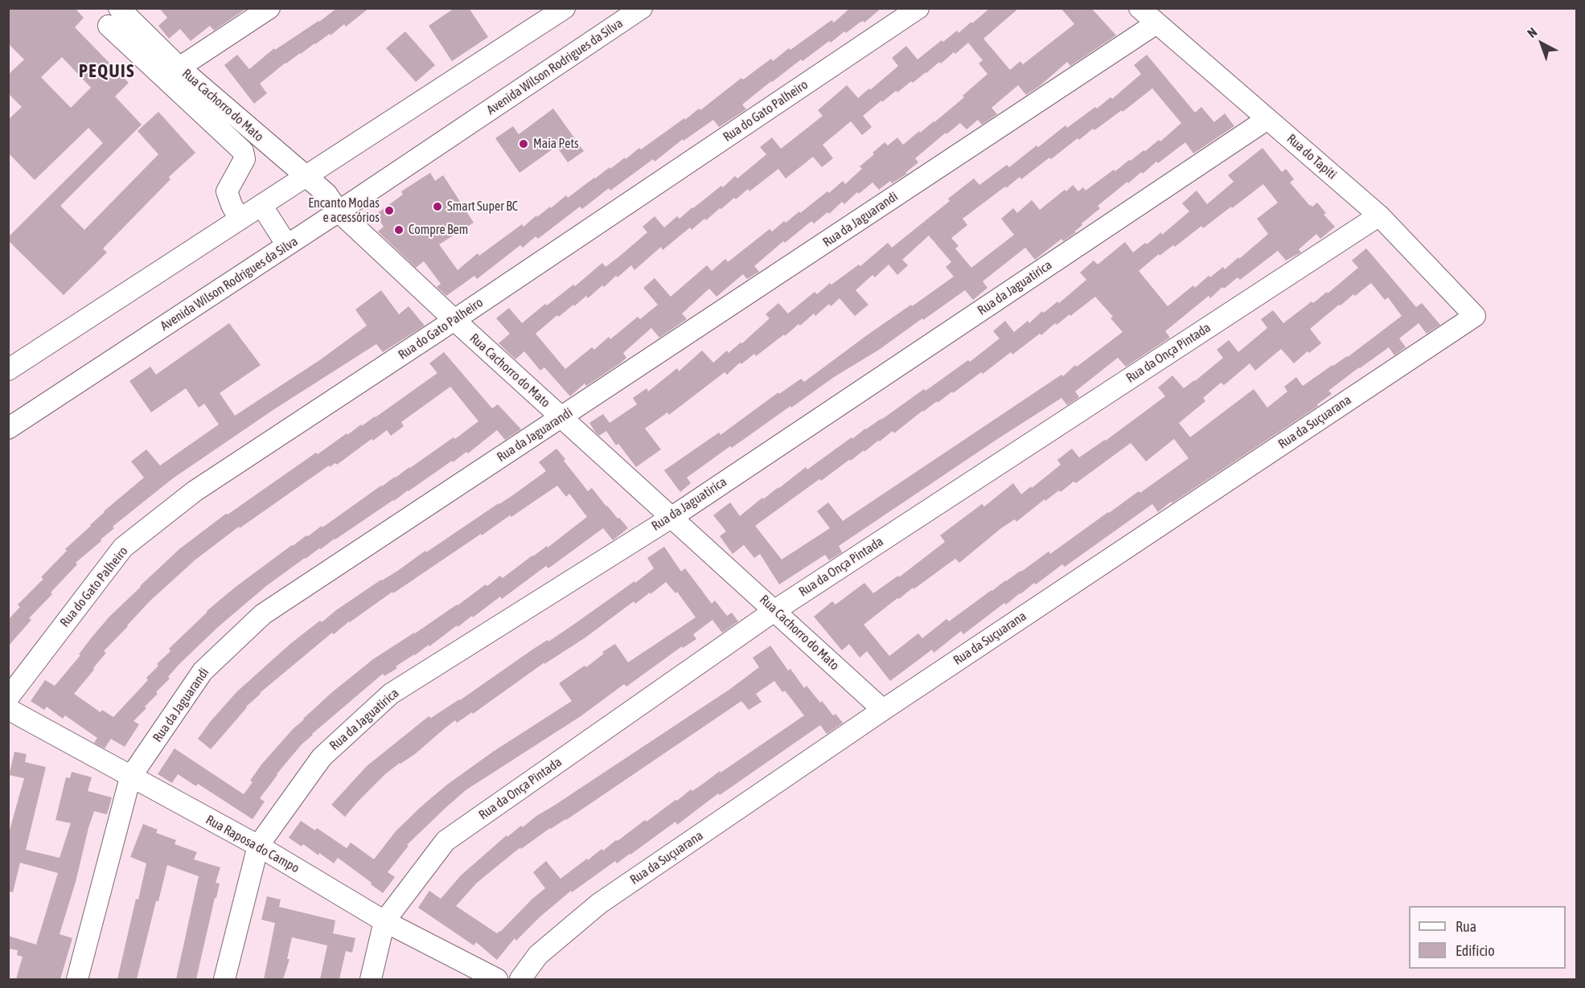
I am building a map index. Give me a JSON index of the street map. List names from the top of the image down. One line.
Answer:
{"streets":{"street":["Avenida Wilson Rodrigues da Silva","Rua Cachorro do Mato","Rua do Gato Palheiro","Rua do Tapiti","Rua da Jaguarandi","Rua da Jaguatirica","Rua da Onça Pintada","Rua da Suçuarana","Rua Raposa do Campo"]},"crossings":[["Avenida Wilson Rodrigues da Silva","Rua Cachorro do Mato"],["Rua Cachorro do Mato","Rua do Gato Palheiro"],["Rua Cachorro do Mato","Rua da Jaguarandi"],["Rua Cachorro do Mato","Rua da Jaguatirica"],["Rua Cachorro do Mato","Rua da Onça Pintada"],["Rua Cachorro do Mato","Rua da Suçuarana"],["Rua do Tapiti","Rua da Jaguarandi"],["Rua do Tapiti","Rua da Jaguatirica"],["Rua do Tapiti","Rua da Onça Pintada"],["Rua do Tapiti","Rua da Suçuarana"],["Rua da Jaguarandi","Rua Raposa do Campo"],["Rua da Jaguatirica","Rua Raposa do Campo"],["Rua da Onça Pintada","Rua Raposa do Campo"]],"districts":["PEQUIS"],"places":["Maia Pets","Smart Super BC","Encanto Modas e acessórios","Compre Bem"],"legend":["Rua","Edifício"],"north":"top left"}
